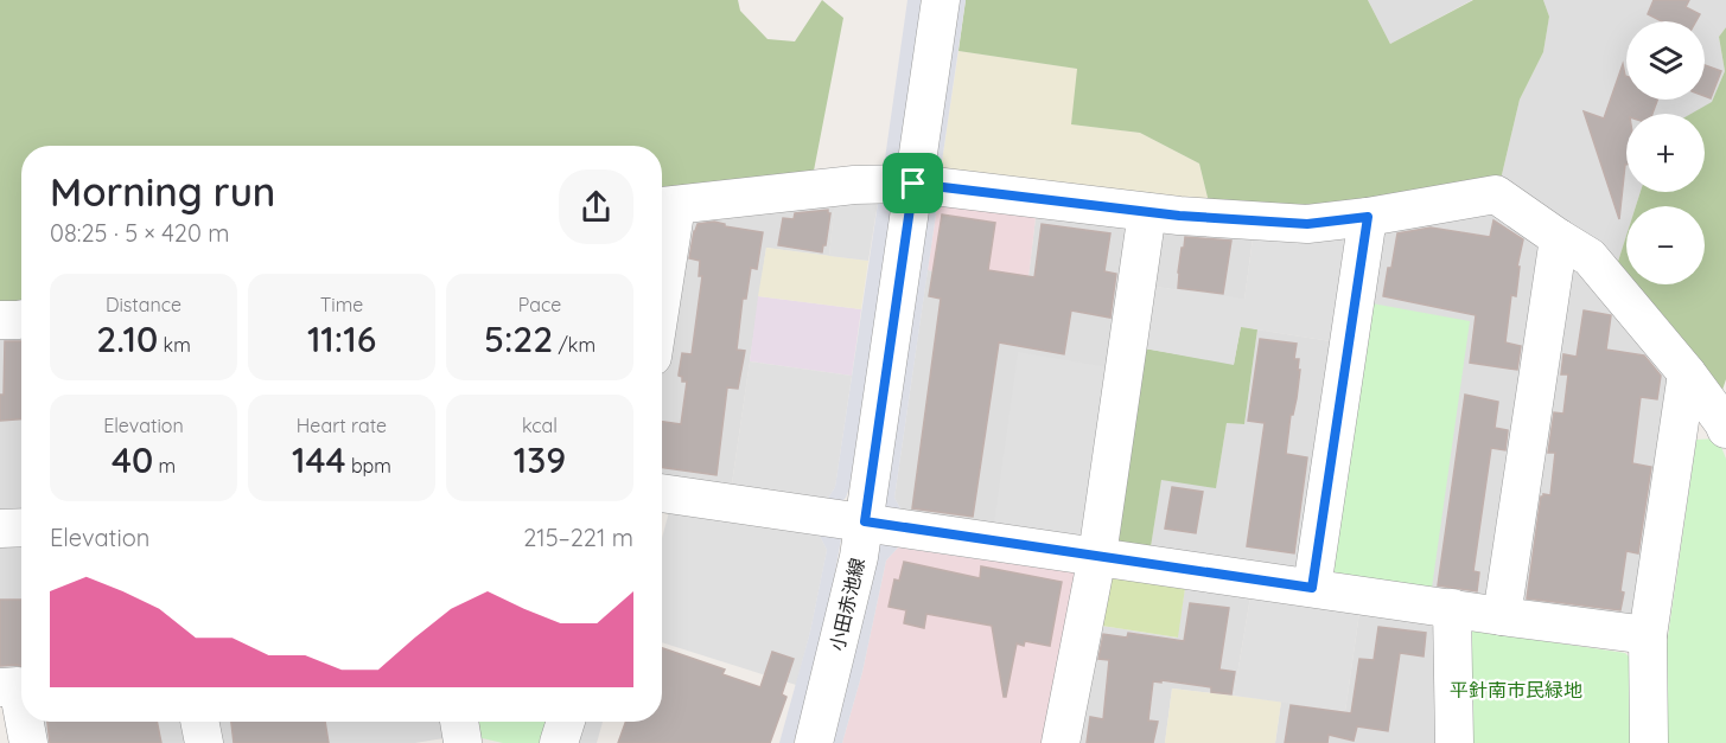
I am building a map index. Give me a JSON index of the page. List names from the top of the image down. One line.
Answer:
{"streets":{"street":["小田赤池線"]},"parks":["平針南市民緑地"],"page":{"map_buttons":["+","−"],"heading":["Morning run","08:25 · 5 × 420 m"],"stats":[["Distance","2.10 km"],["Time","11:16"],["Pace","5:22 /km"],["Elevation","40 m"],["Heart rate","144 bpm"],["kcal","139"]],"chart":["Elevation","215–221 m"]}}
